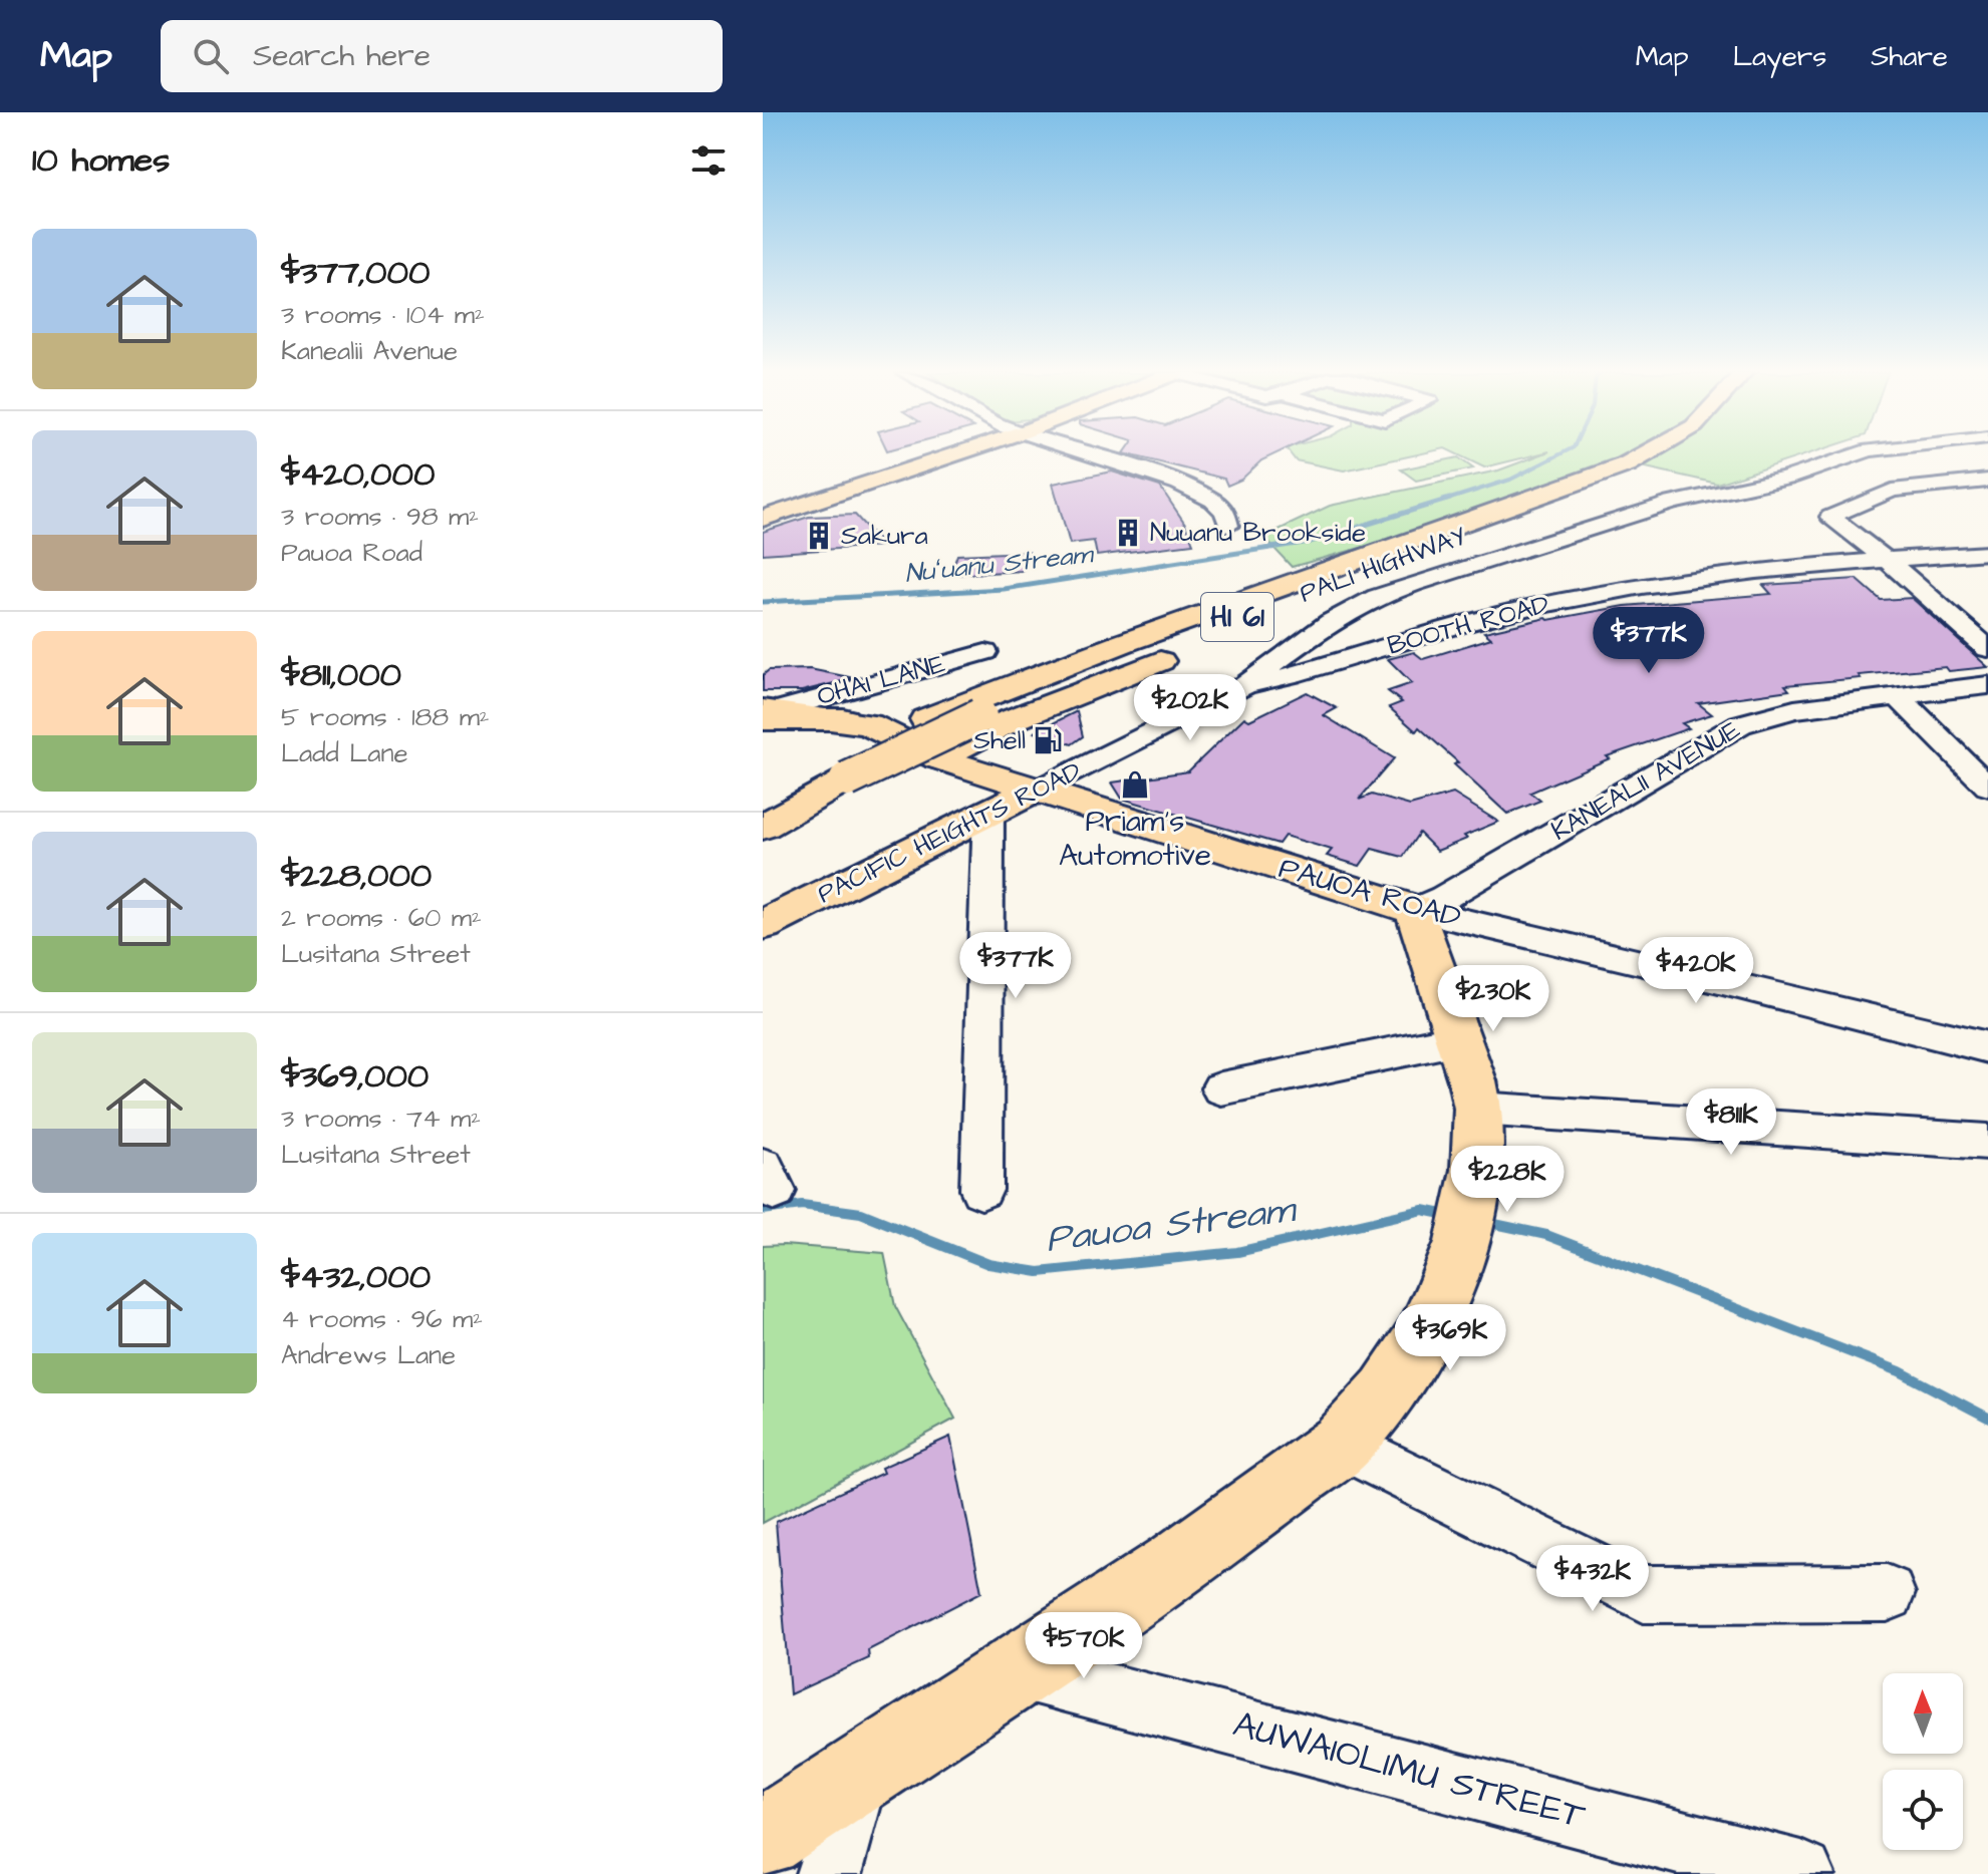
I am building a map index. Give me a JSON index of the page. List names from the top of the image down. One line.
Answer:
{"streets":{"main road":["PALI HIGHWAY","HI 61","PACIFIC HEIGHTS ROAD","PAUOA ROAD"],"street":["BOOTH ROAD","OHAI LANE","KANEALII AVENUE","AUWAIOLIMU STREET"]},"crossings":[["BOOTH ROAD","PACIFIC HEIGHTS ROAD"],["OHAI LANE","PAUOA ROAD"],["KANEALII AVENUE","PAUOA ROAD"],["PACIFIC HEIGHTS ROAD","PAUOA ROAD"]],"water":["Nuʻuanu Stream","Pauoa Stream"],"places":{"building":["Nuuanu Brookside","Sakura"],"fuel station":["Shell"],"shop":["Priam’s Automotive"]},"north":"top","page":{"header":"Map","search":"Search here","nav":["Map","Layers","Share"],"heading":"10 homes","list":[{"name":"$377,000","note":"3 rooms · 104 m² · Kanealii Avenue"},{"name":"$420,000","note":"3 rooms · 98 m² · Pauoa Road"},{"name":"$811,000","note":"5 rooms · 188 m² · Ladd Lane"},{"name":"$228,000","note":"2 rooms · 60 m² · Lusitana Street"},{"name":"$369,000","note":"3 rooms · 74 m² · Lusitana Street"},{"name":"$432,000","note":"4 rooms · 96 m² · Andrews Lane"}],"price":["$377K","$202K","$377K","$420K","$230K","$811K","$228K","$369K","$432K","$570K"]}}
